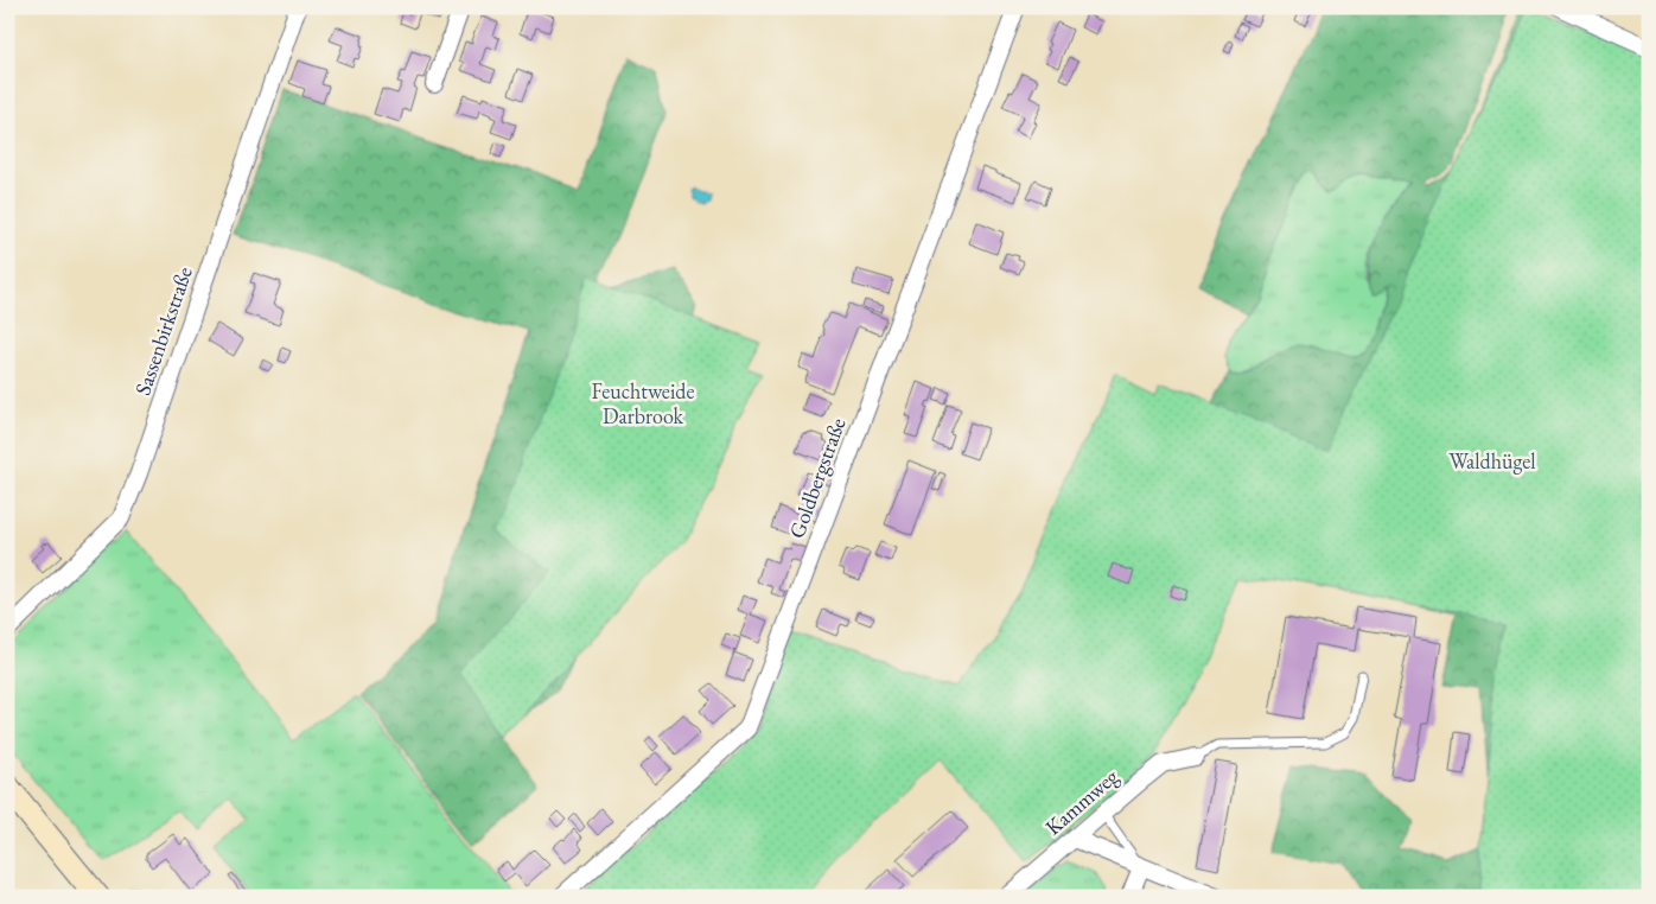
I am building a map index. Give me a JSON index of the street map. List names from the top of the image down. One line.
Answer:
{"streets":{"street":["Sassenbirkstraße","Goldbergstraße","Kammweg"]},"parks":["Feuchtweide Darbrook","Waldhügel"]}
